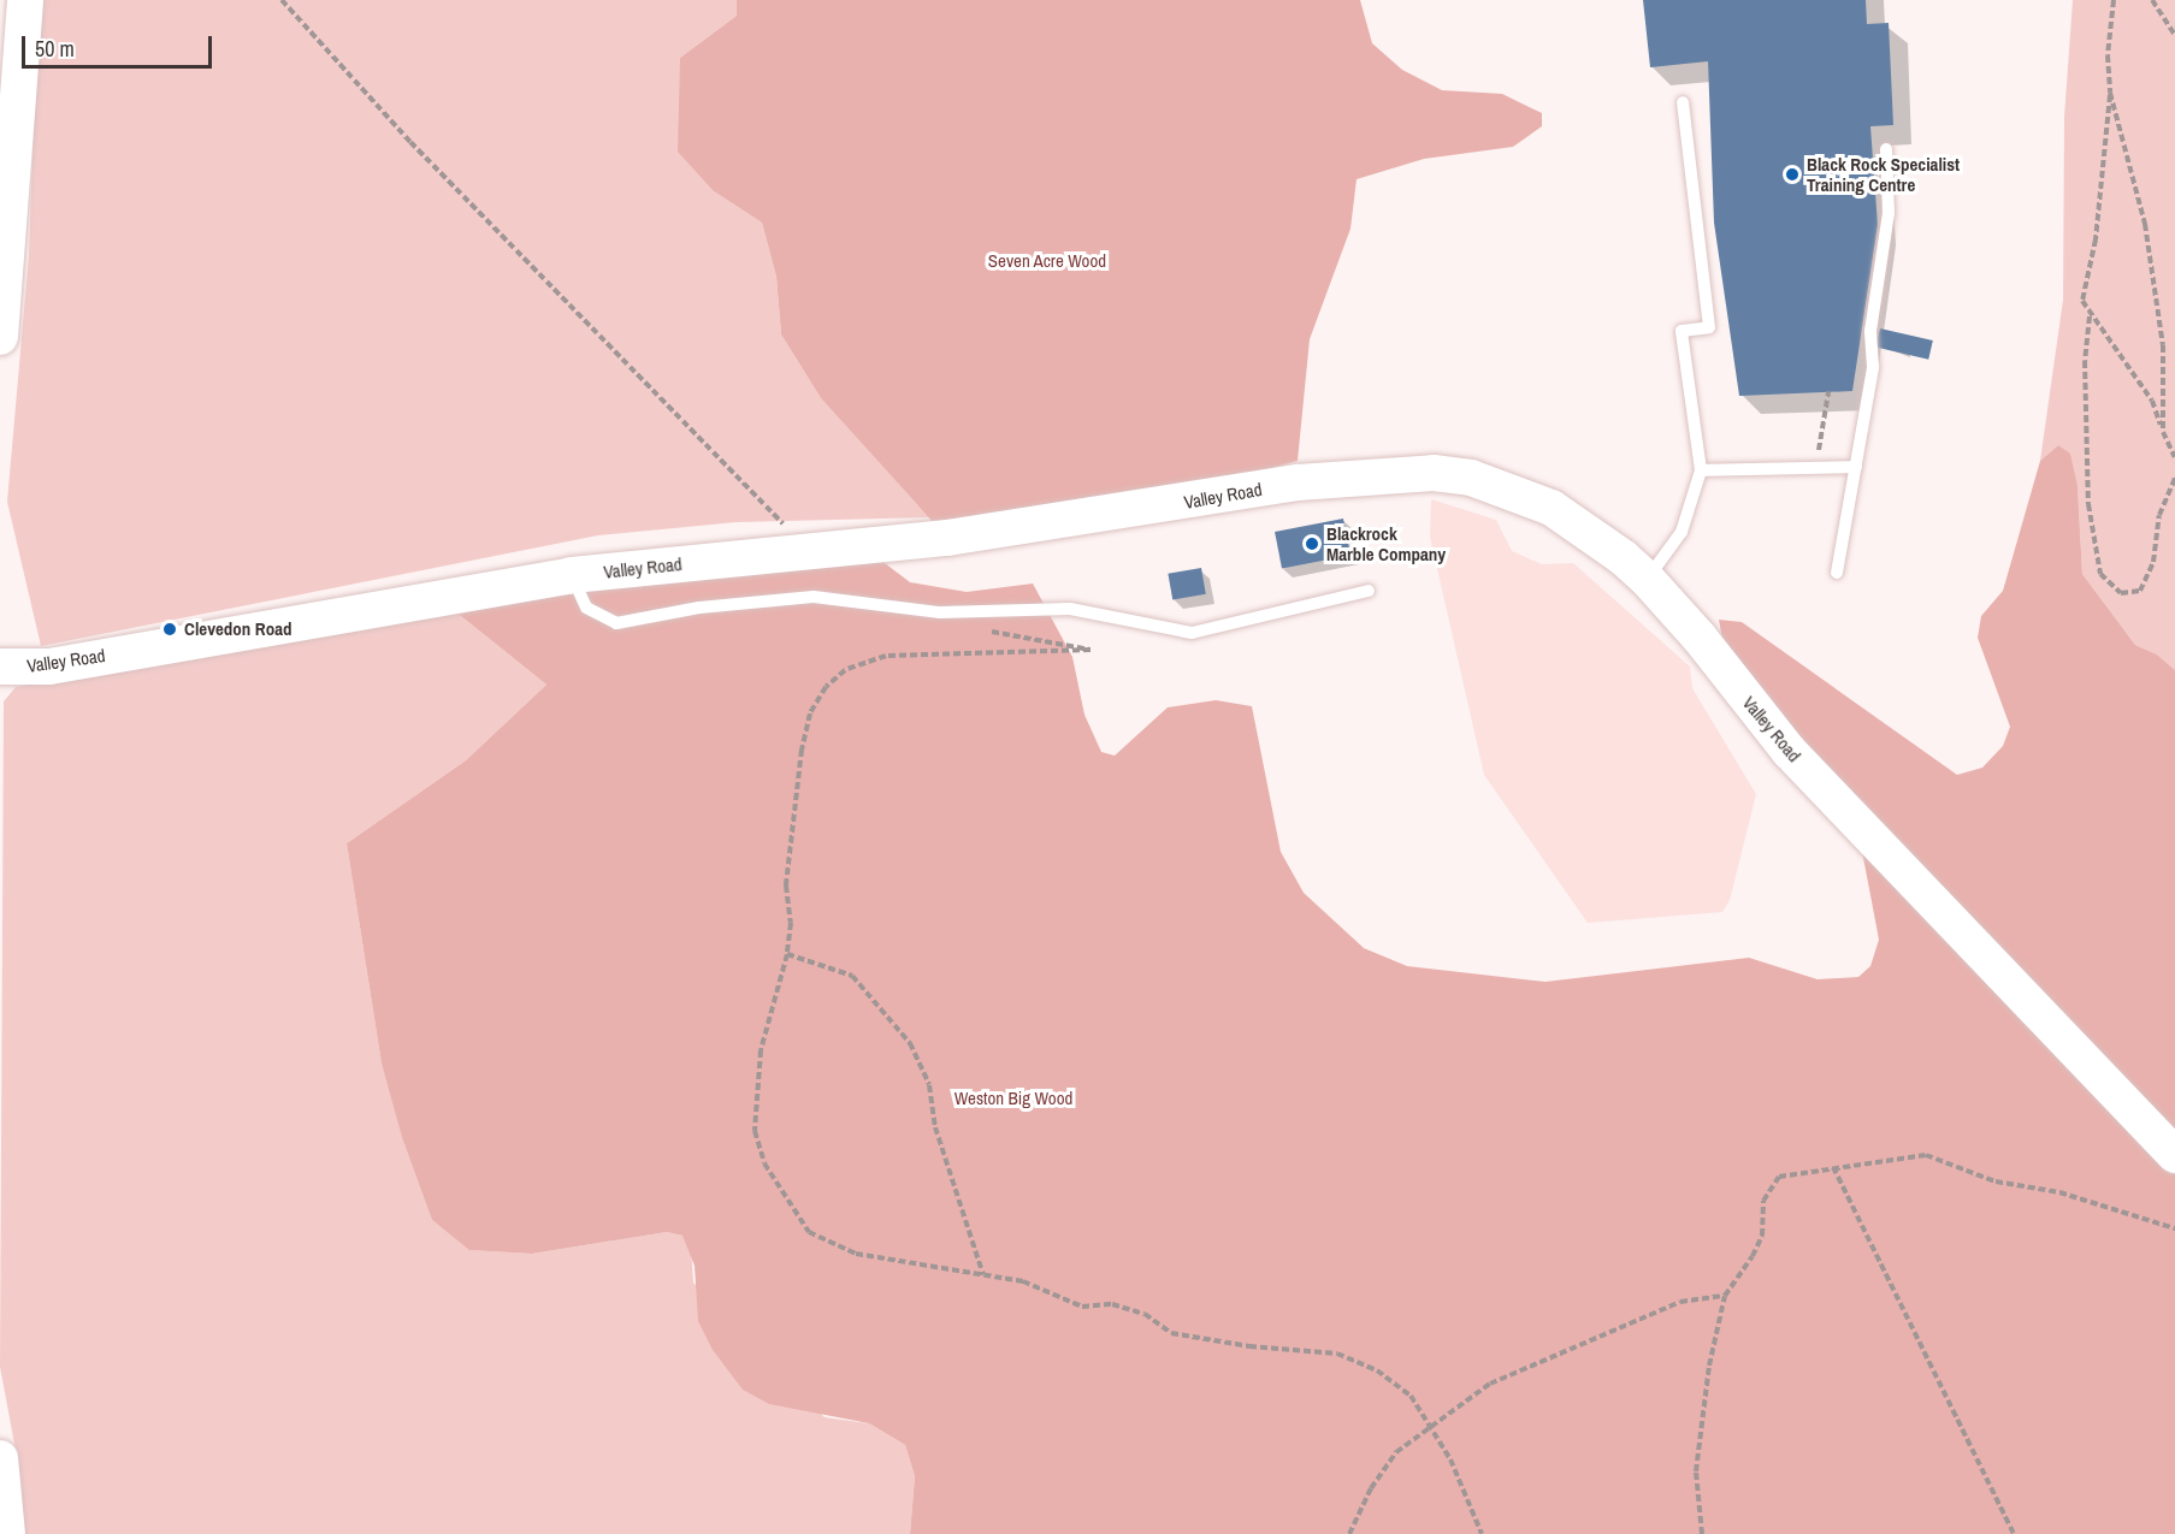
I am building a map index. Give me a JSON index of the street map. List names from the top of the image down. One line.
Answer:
{"streets":{"street":["Valley Road"]},"parks":["Seven Acre Wood","Weston Big Wood"],"places":["Black Rock Specialist Training Centre","Blackrock Marble Company","Clevedon Road"],"scale_bar":"50 m"}
